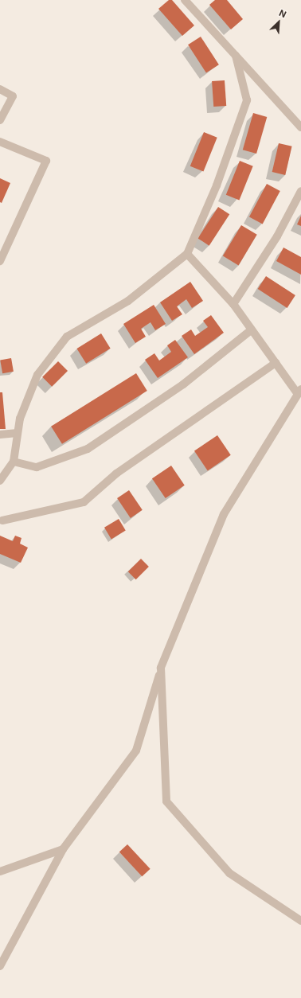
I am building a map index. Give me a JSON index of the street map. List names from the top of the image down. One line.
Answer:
{"north":"top right"}
